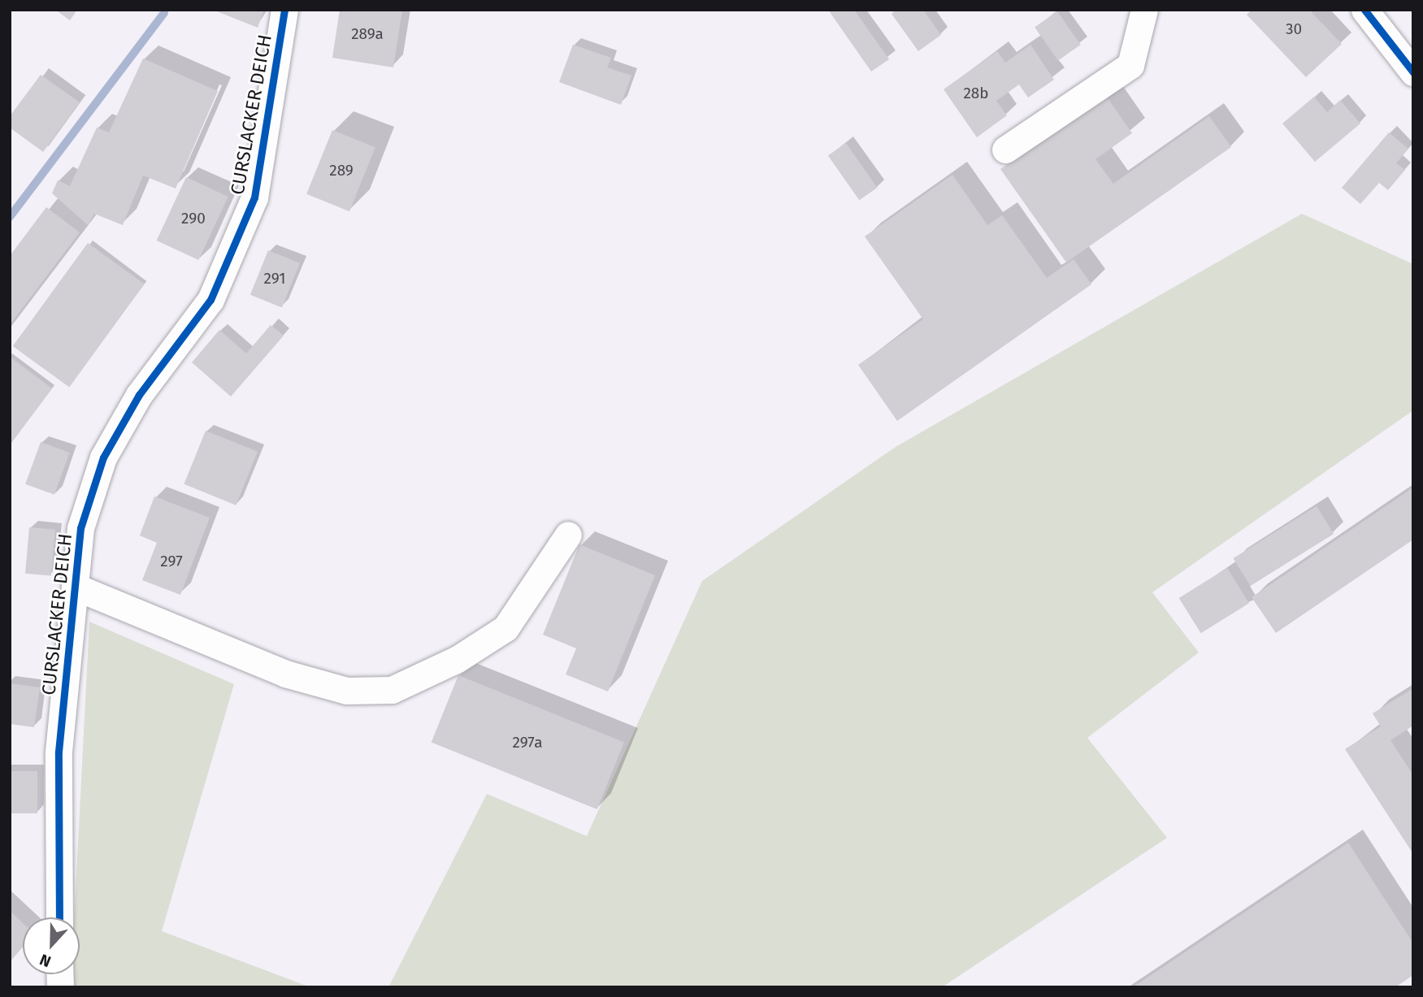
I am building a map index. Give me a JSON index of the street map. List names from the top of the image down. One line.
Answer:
{"streets":{"street":["CURSLACKER DEICH"]},"house_numbers":["30","289a","28b","289","290","291","297","297a"],"north":"bottom"}
